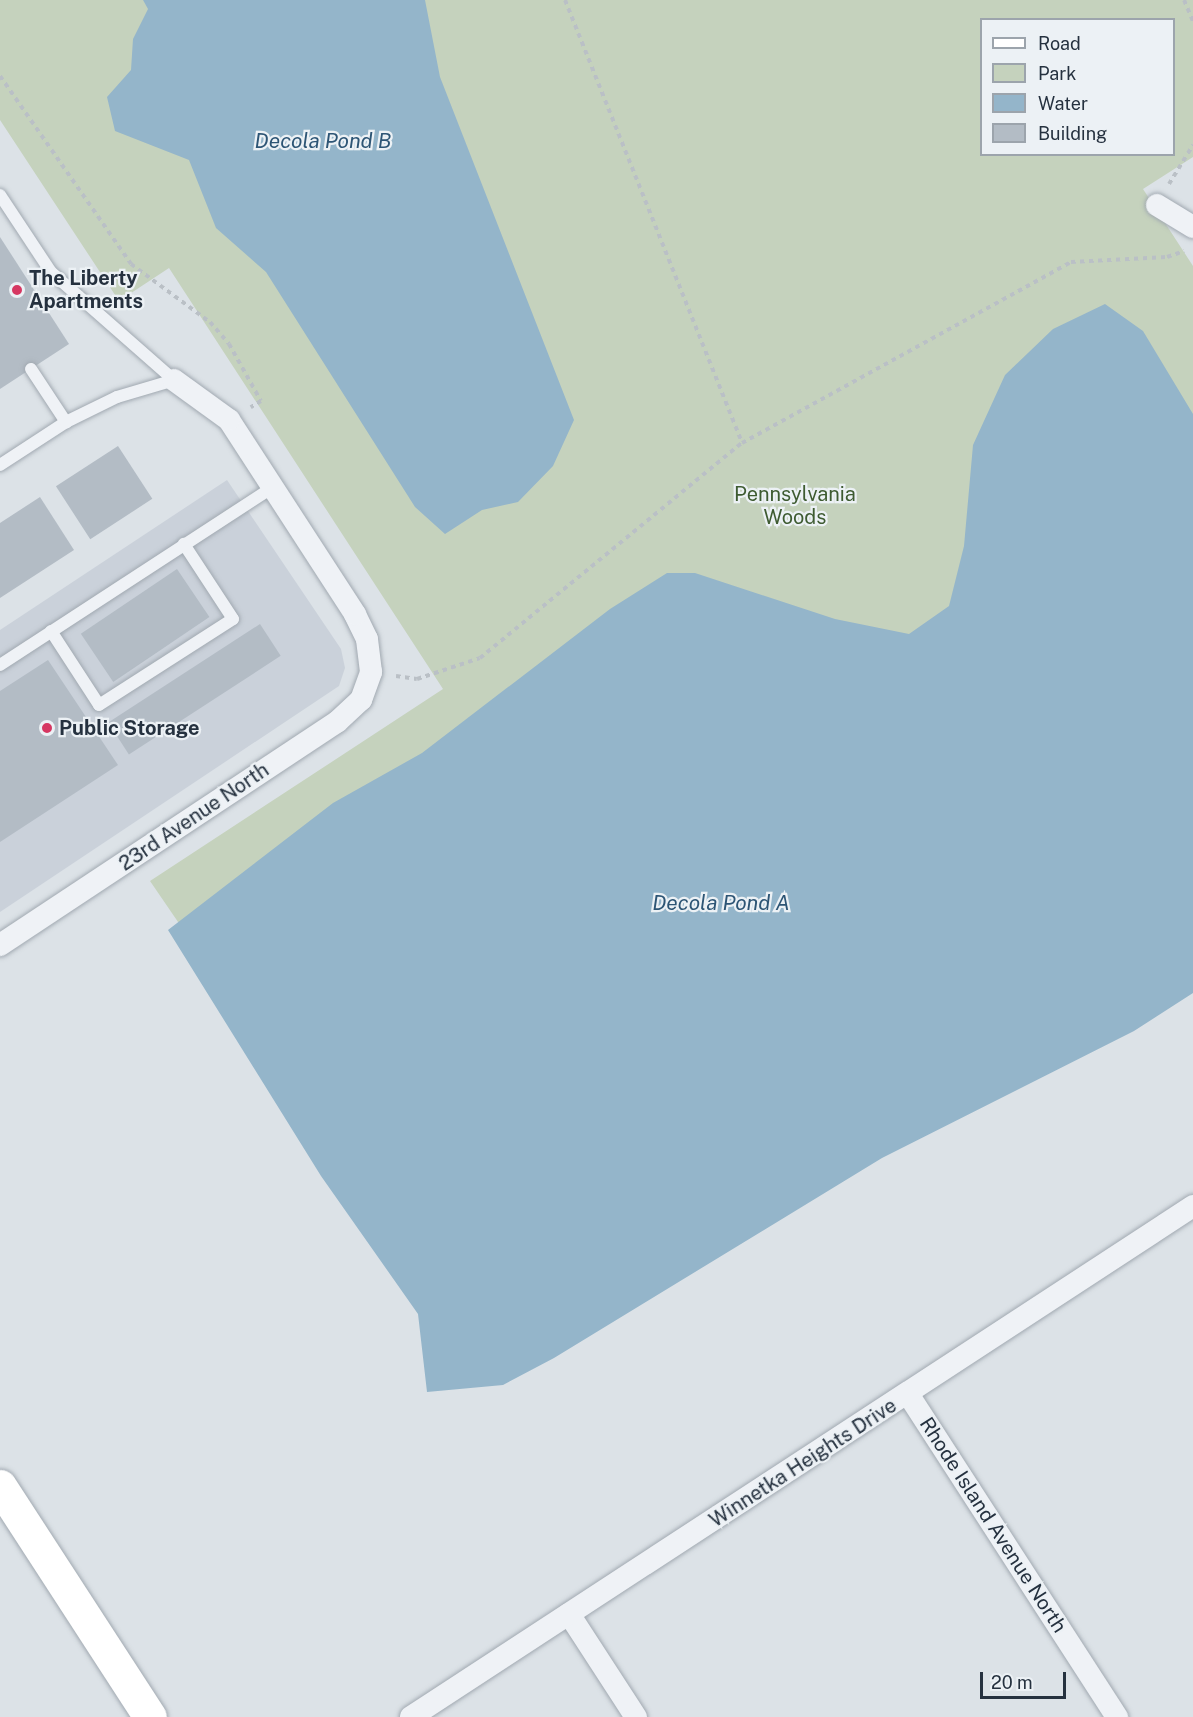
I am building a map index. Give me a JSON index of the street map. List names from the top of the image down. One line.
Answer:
{"streets":{"street":["23rd Avenue North","Winnetka Heights Drive","Rhode Island Avenue North"]},"crossings":[["Winnetka Heights Drive","Rhode Island Avenue North"]],"water":["Decola Pond B","Decola Pond A"],"parks":["Pennsylvania Woods"],"places":["The Liberty Apartments","Public Storage"],"legend":["Road","Park","Water","Building"],"scale_bar":"20 m"}
